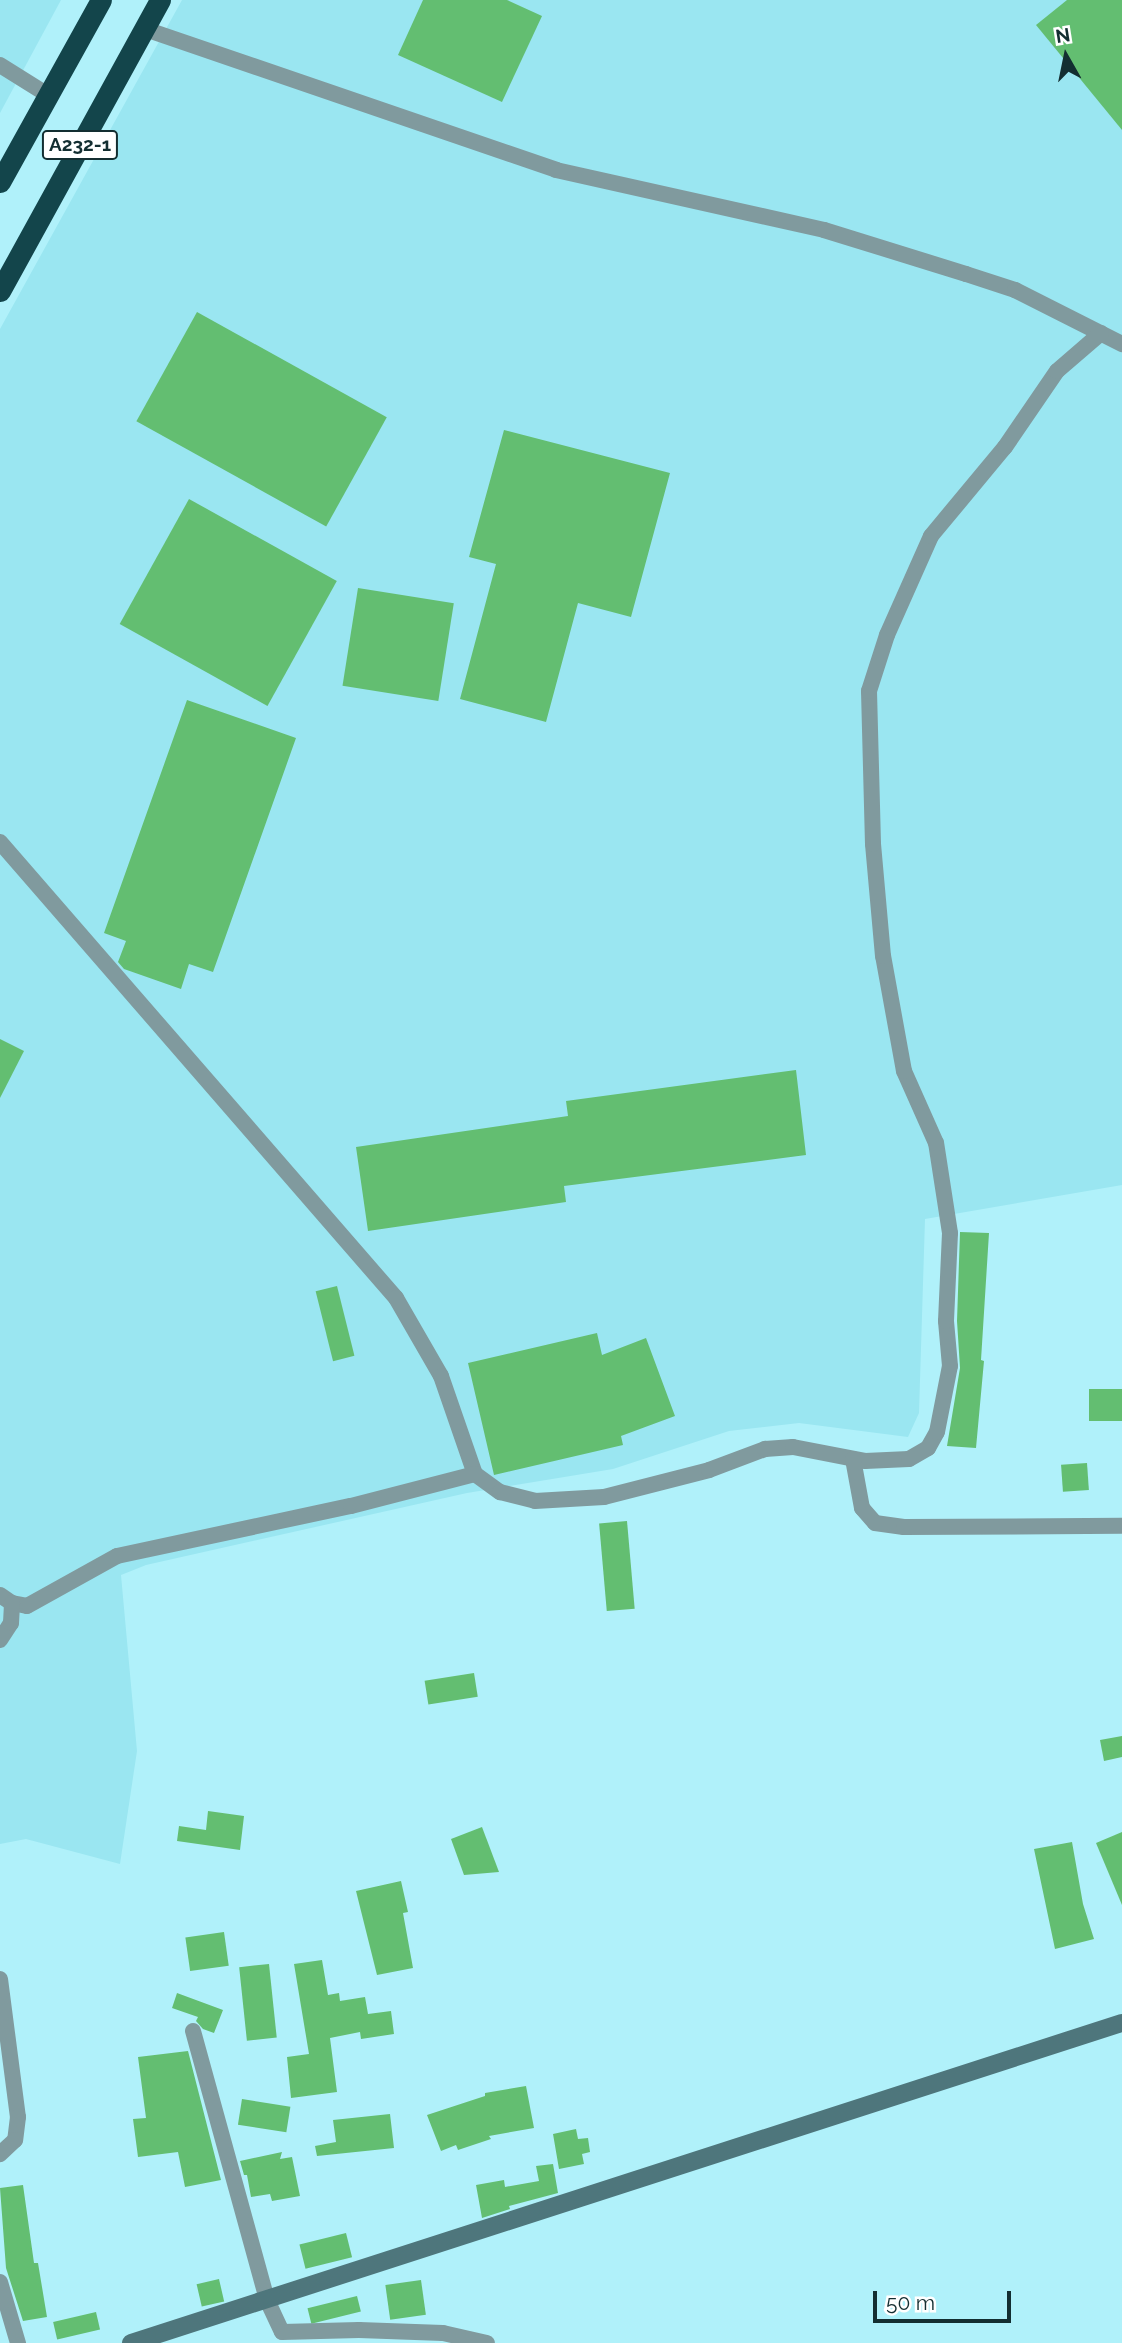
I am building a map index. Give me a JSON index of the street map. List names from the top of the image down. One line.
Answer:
{"streets":{"highway":["A232-1"]},"scale_bar":"50 m","north":"top"}
